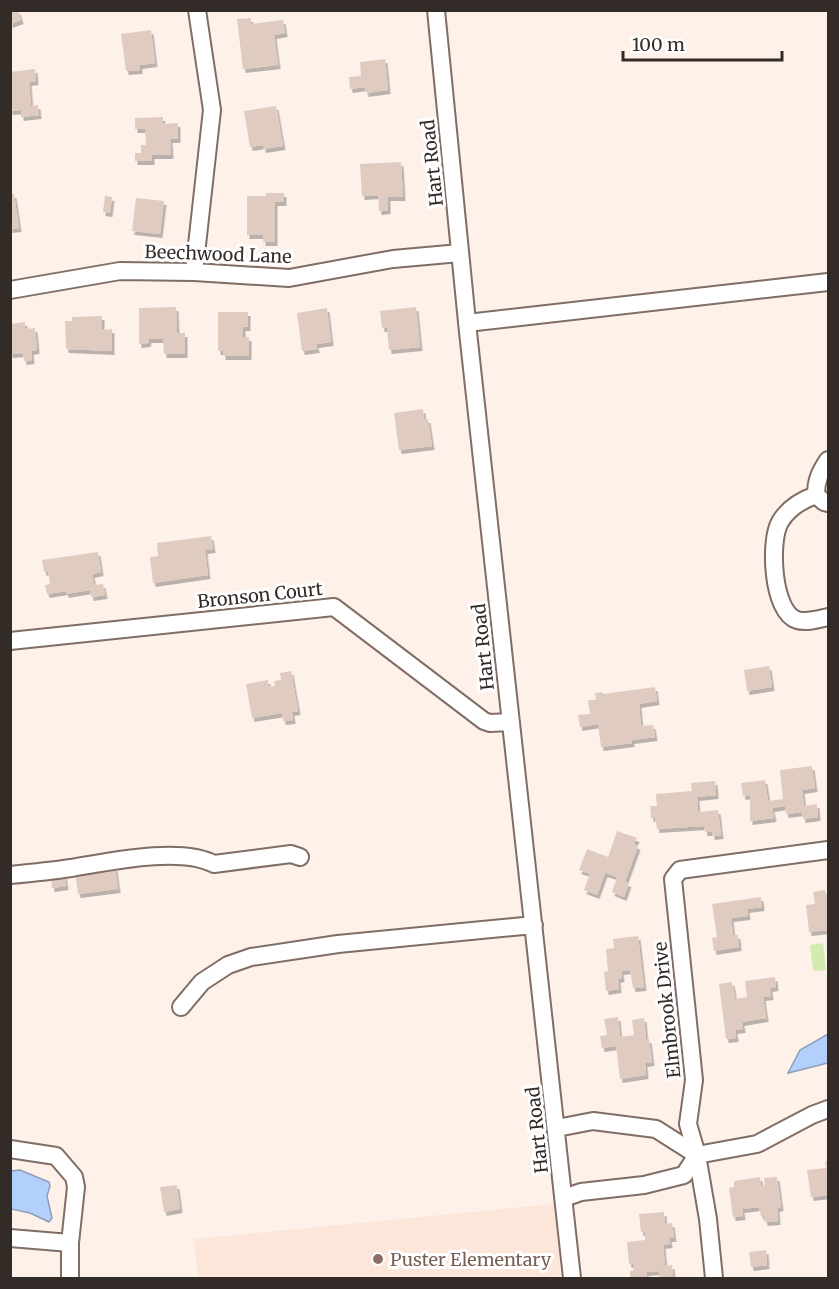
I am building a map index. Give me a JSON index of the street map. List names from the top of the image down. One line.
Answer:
{"streets":{"street":["Hart Road","Beechwood Lane","Bronson Court","Elmbrook Drive"]},"crossings":[["Hart Road","Beechwood Lane"],["Hart Road","Bronson Court"]],"places":["Puster Elementary"],"scale_bar":"100 m"}
